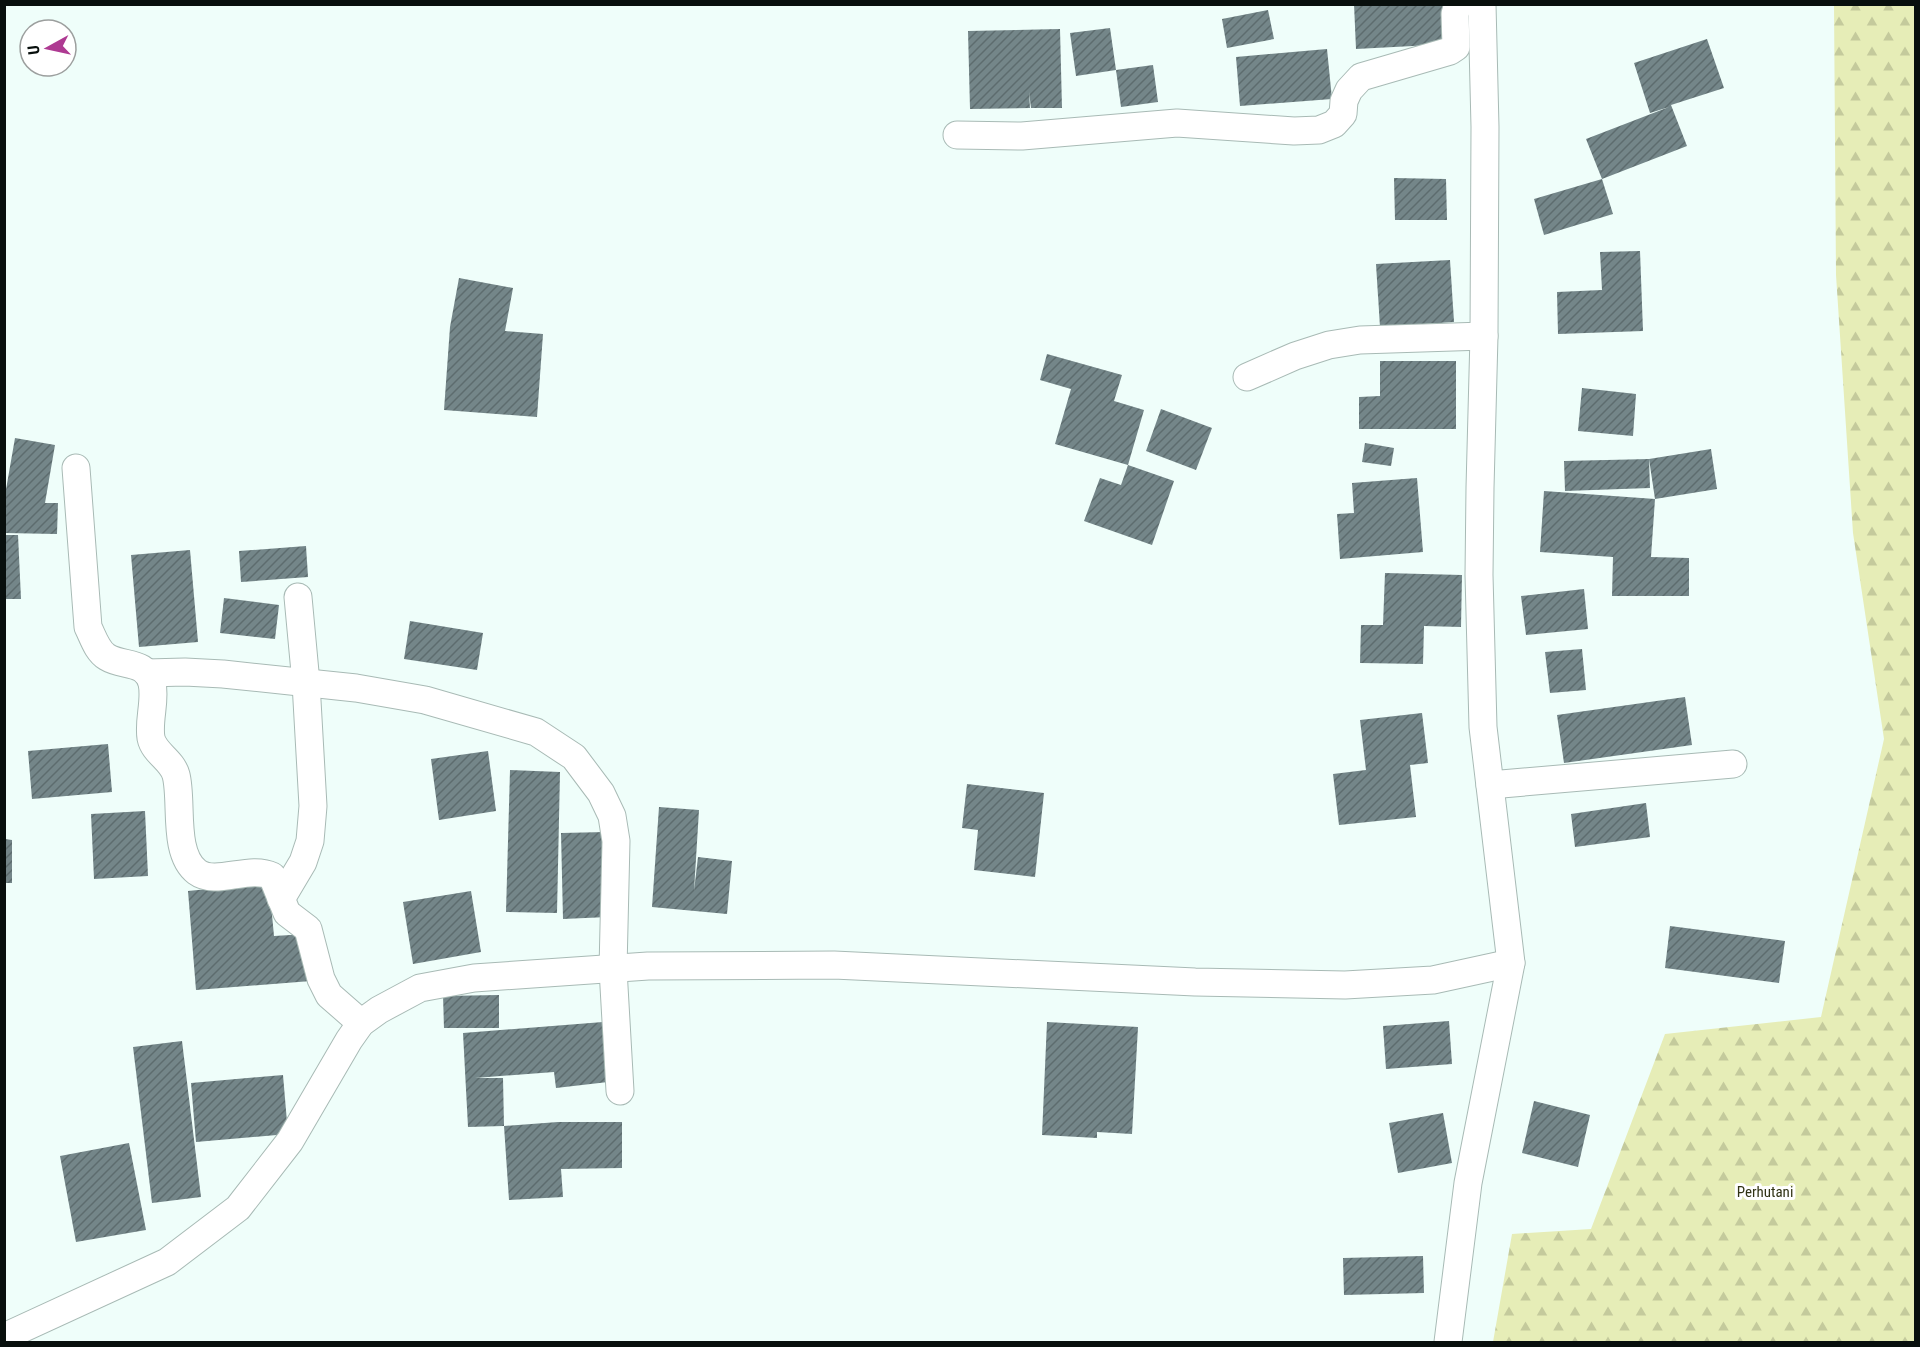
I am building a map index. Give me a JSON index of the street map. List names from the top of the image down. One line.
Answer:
{"parks":["Perhutani"],"north":"left"}
